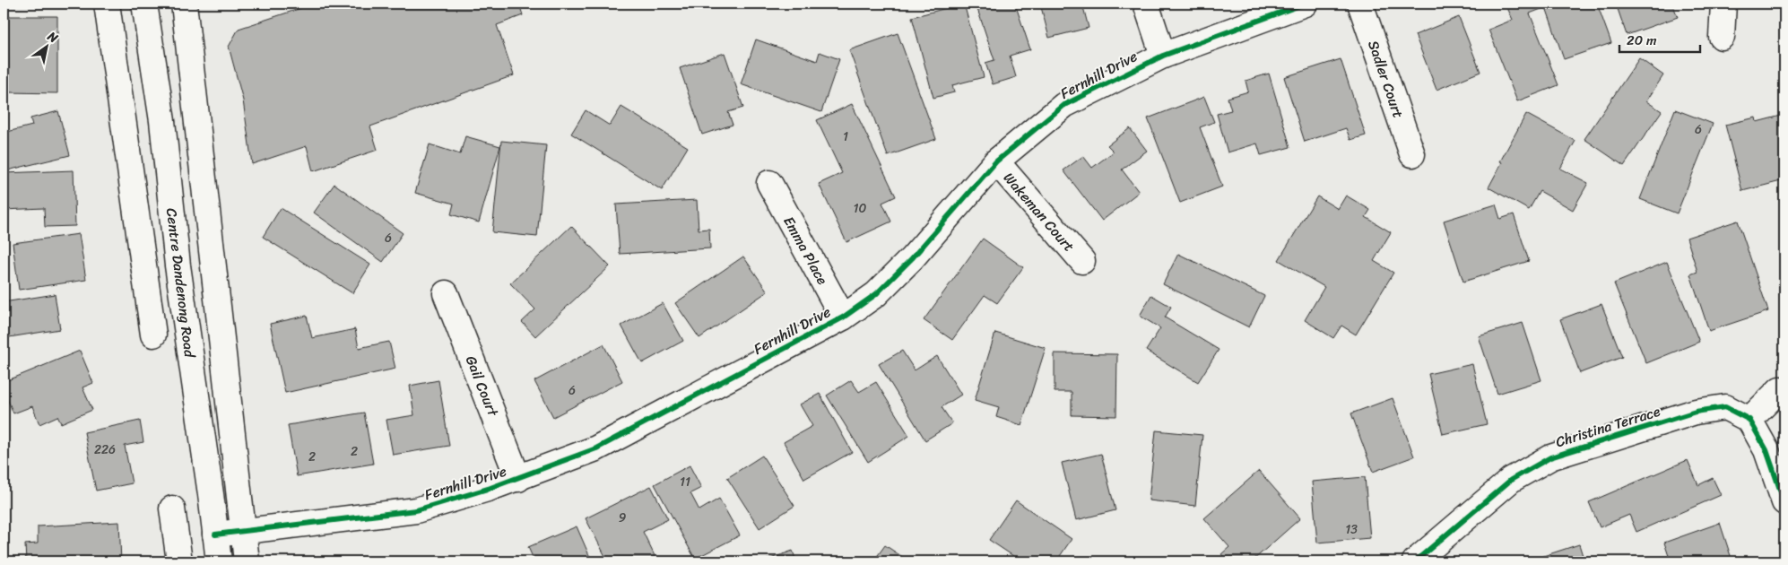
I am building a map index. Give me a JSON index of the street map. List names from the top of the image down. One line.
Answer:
{"streets":{"street":["Fernhill Drive","Sadler Court","Wakeman Court","Emma Place","Centre Dandenong Road","Gail Court","Christina Terrace"]},"crossings":[["Fernhill Drive","Wakeman Court"],["Fernhill Drive","Emma Place"],["Fernhill Drive","Centre Dandenong Road"],["Fernhill Drive","Gail Court"]],"house_numbers":["6","1","10","6","6","226","2","2","11","9","13"],"scale_bar":"20 m","north":"top right"}
